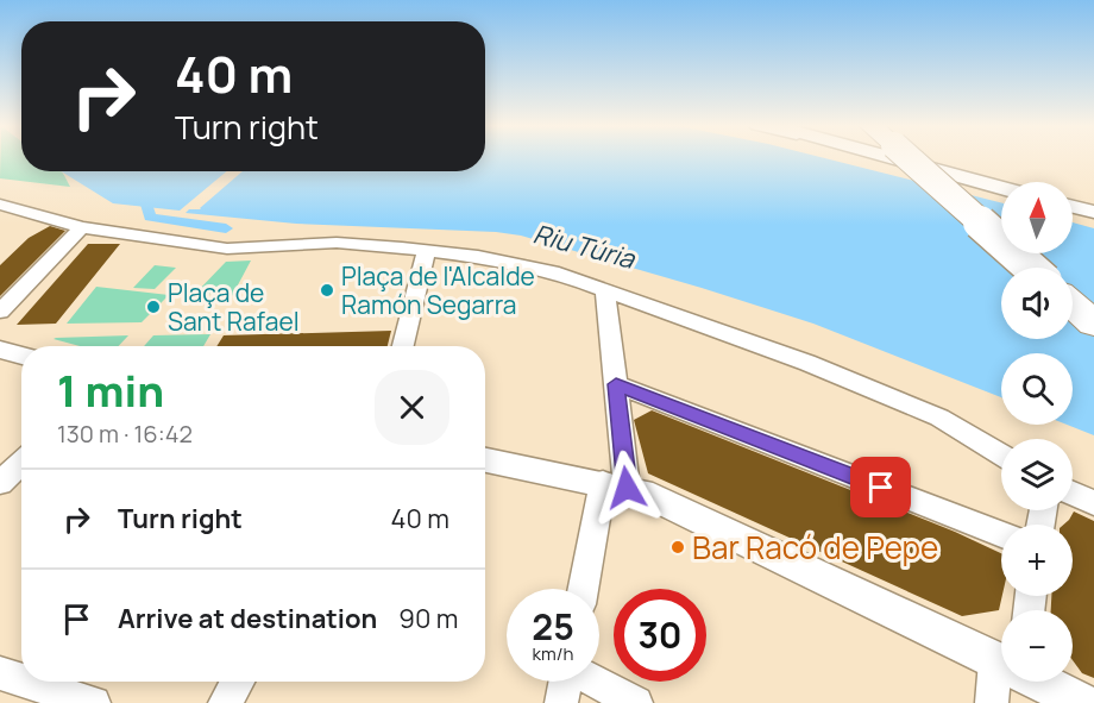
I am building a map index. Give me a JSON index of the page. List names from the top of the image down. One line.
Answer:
{"water":["Riu Túria"],"places":["Plaça de l'Alcalde Ramón Segarra","Plaça de Sant Rafael","Bar Racó de Pepe"],"north":"top","page":{"turn":["40 m","Turn right"],"map_buttons":["+","−"],"heading":["1 min","130 m · 16:42"],"list":[{"name":"Turn right","value":"40 m"},{"name":"Arrive at destination","value":"90 m"}],"speed":"25 km/h","limit":"30"}}
